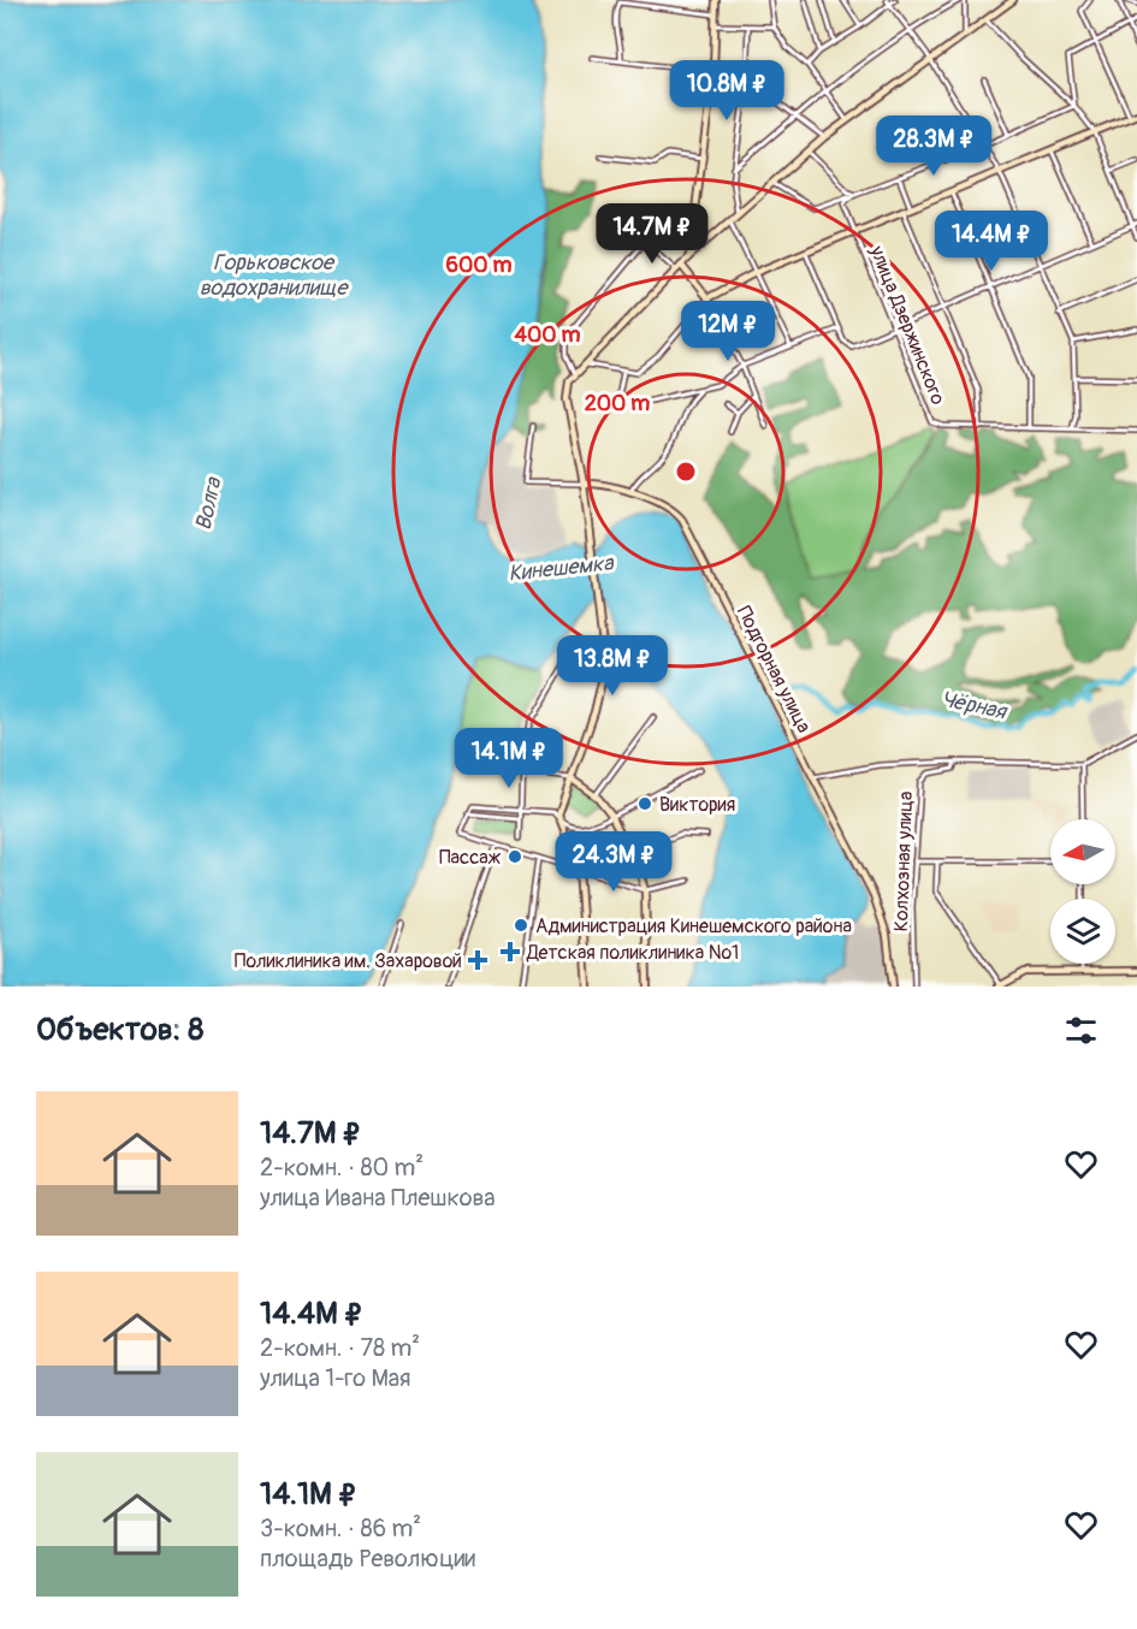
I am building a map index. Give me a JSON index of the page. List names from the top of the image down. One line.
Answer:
{"streets":{"street":["улица Дзержинского","Подгорная улица","Колхозная улица"]},"water":["Горьковское водохранилище","Волга","Кинешемка","Чёрная"],"places":{"other":["Виктория","Пассаж","Администрация Кинешемского района"],"health":["Детская поликлиника №1","Поликлиника им. Захаровой"]},"north":"left","page":{"price":["10.8M ₽","28.3M ₽","14.7M ₽","14.4M ₽","12M ₽","13.8M ₽","14.1M ₽","24.3M ₽"],"heading":"Объектов: 8","list":[{"name":"14.7M ₽","note":"2-комн. · 80 m² · улица Ивана Плешкова"},{"name":"14.4M ₽","note":"2-комн. · 78 m² · улица 1-го Мая"},{"name":"14.1M ₽","note":"3-комн. · 86 m² · площадь Революции"}]},"rings":["600 m","400 m","200 m"]}
